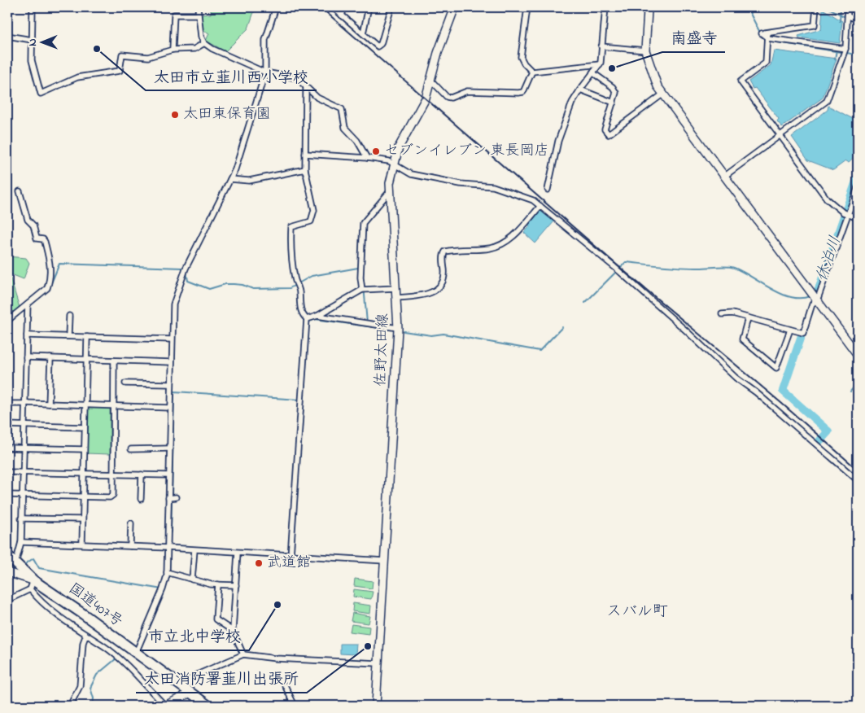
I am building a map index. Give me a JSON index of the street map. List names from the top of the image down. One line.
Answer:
{"streets":{"highway":["国道407号"],"main road":["佐野太田線"]},"districts":["スバル町"],"water":["休泊川"],"places":["太田市立韮川西小学校","南盛寺","太田東保育園","セブンイレブン 東長岡店","武道館","市立北中学校","太田消防署韮川出張所"],"north":"left"}
